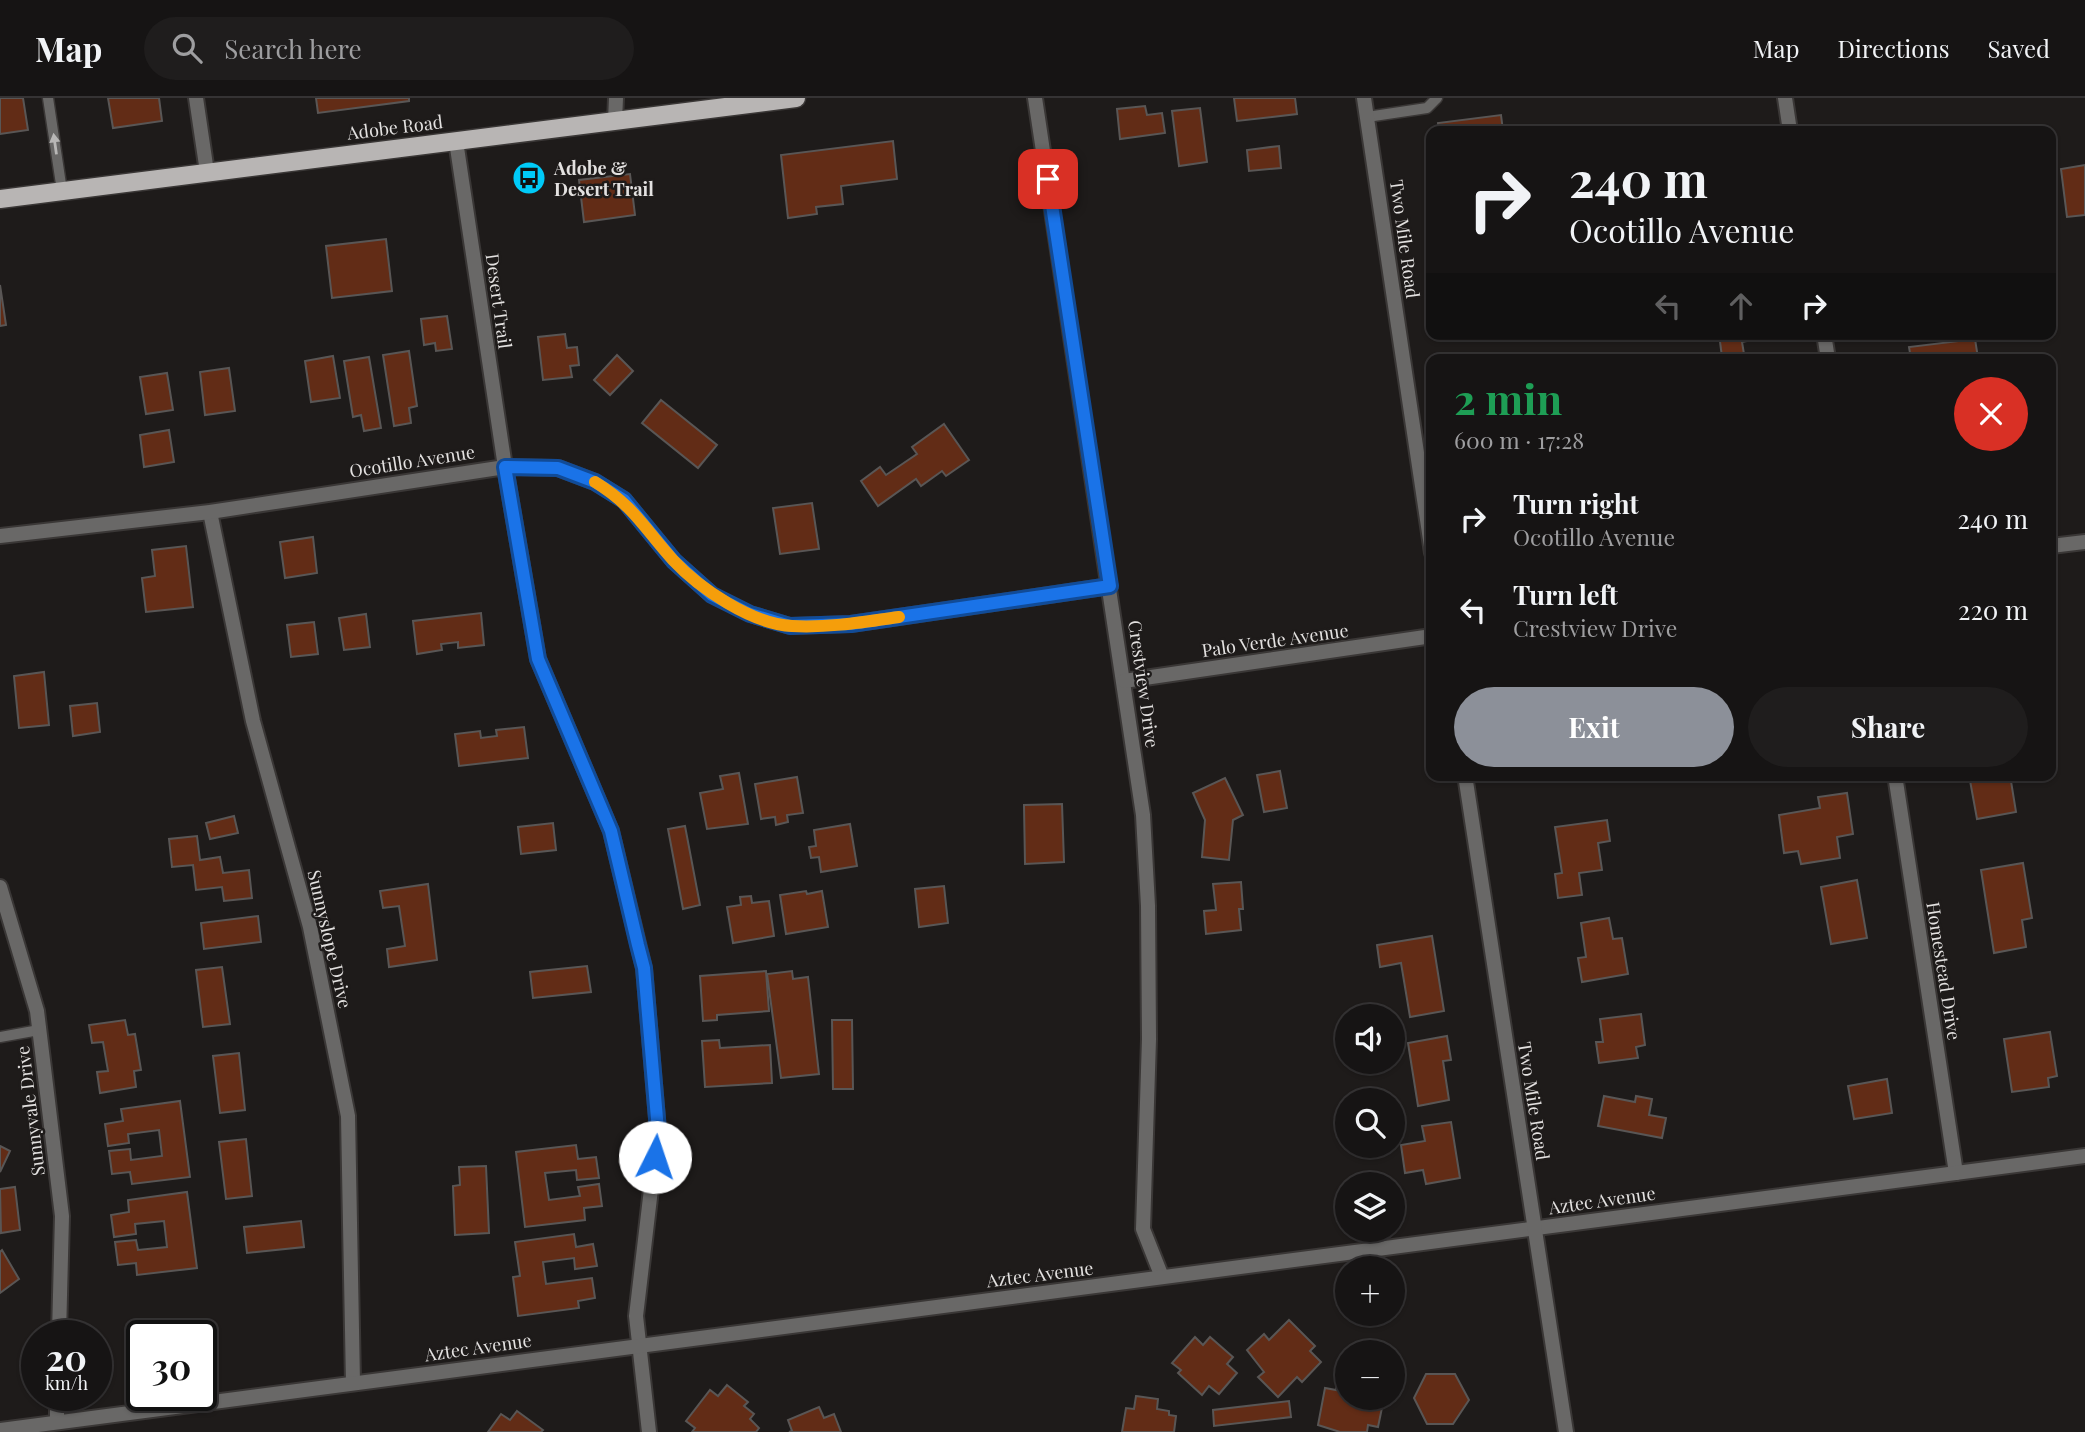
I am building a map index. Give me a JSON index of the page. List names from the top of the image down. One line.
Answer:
{"streets":{"main road":["Adobe Road"],"street":["Two Mile Road","Desert Trail","Ocotillo Avenue","Palo Verde Avenue","Crestview Drive","Sunnyslope Drive","Homestead Drive","Sunnyvale Drive","Aztec Avenue"]},"crossings":[["Adobe Road","Desert Trail"],["Two Mile Road","Aztec Avenue"],["Desert Trail","Ocotillo Avenue"],["Desert Trail","Aztec Avenue"],["Ocotillo Avenue","Crestview Drive"],["Ocotillo Avenue","Sunnyslope Drive"],["Palo Verde Avenue","Crestview Drive"],["Crestview Drive","Aztec Avenue"],["Sunnyslope Drive","Aztec Avenue"],["Homestead Drive","Aztec Avenue"]],"places":{"bus stop":["Adobe & Desert Trail"]},"page":{"header":"Map","search":"Search here","nav":["Map","Directions","Saved"],"turn":["240 m","Ocotillo Avenue"],"heading":["2 min","600 m · 17:28"],"list":[{"name":"Turn right","note":"Ocotillo Avenue","value":"240 m"},{"name":"Turn left","note":"Crestview Drive","value":"220 m"}],"buttons":["Exit","Share"],"map_buttons":["+","−"],"speed":"20 km/h","limit":"30"}}
